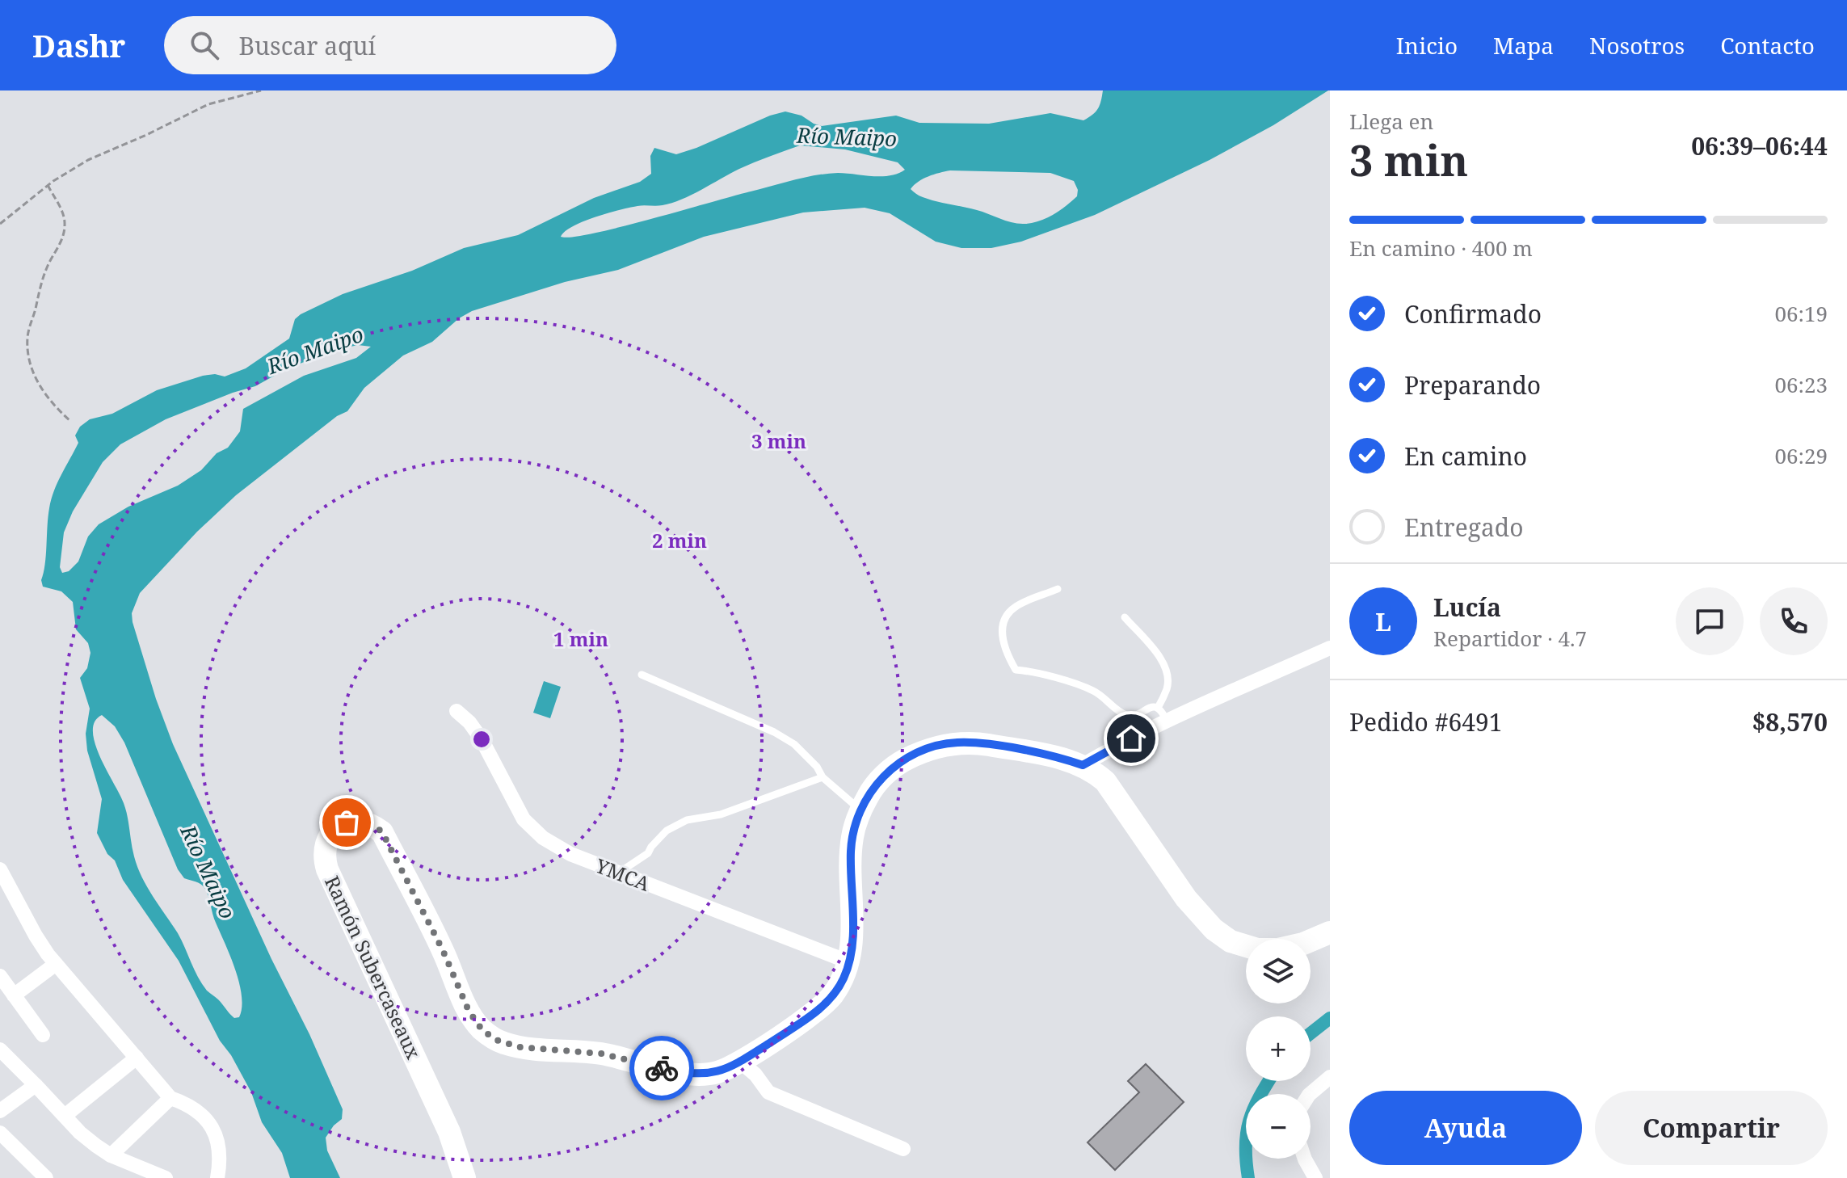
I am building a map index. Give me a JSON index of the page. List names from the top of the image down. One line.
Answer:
{"streets":{"main road":["Ramón Subercaseaux"],"street":["YMCA"]},"crossings":[["YMCA","Ramón Subercaseaux"]],"water":["Río Maipo"],"page":{"header":"Dashr","search":"Buscar aquí","nav":["Inicio","Mapa","Nosotros","Contacto"],"heading":["3 min","Llega en","06:39–06:44"],"panel":["Lucía","Repartidor · 4.7","Pedido #6491","$8,570"],"bar":"En camino · 400 m","list":[["Confirmado","06:19"],["Preparando","06:23"],["En camino","06:29"],"Entregado"],"round":"L","map_buttons":["+","−"],"buttons":["Ayuda","Compartir"]},"rings":["3 min","2 min","1 min"]}
